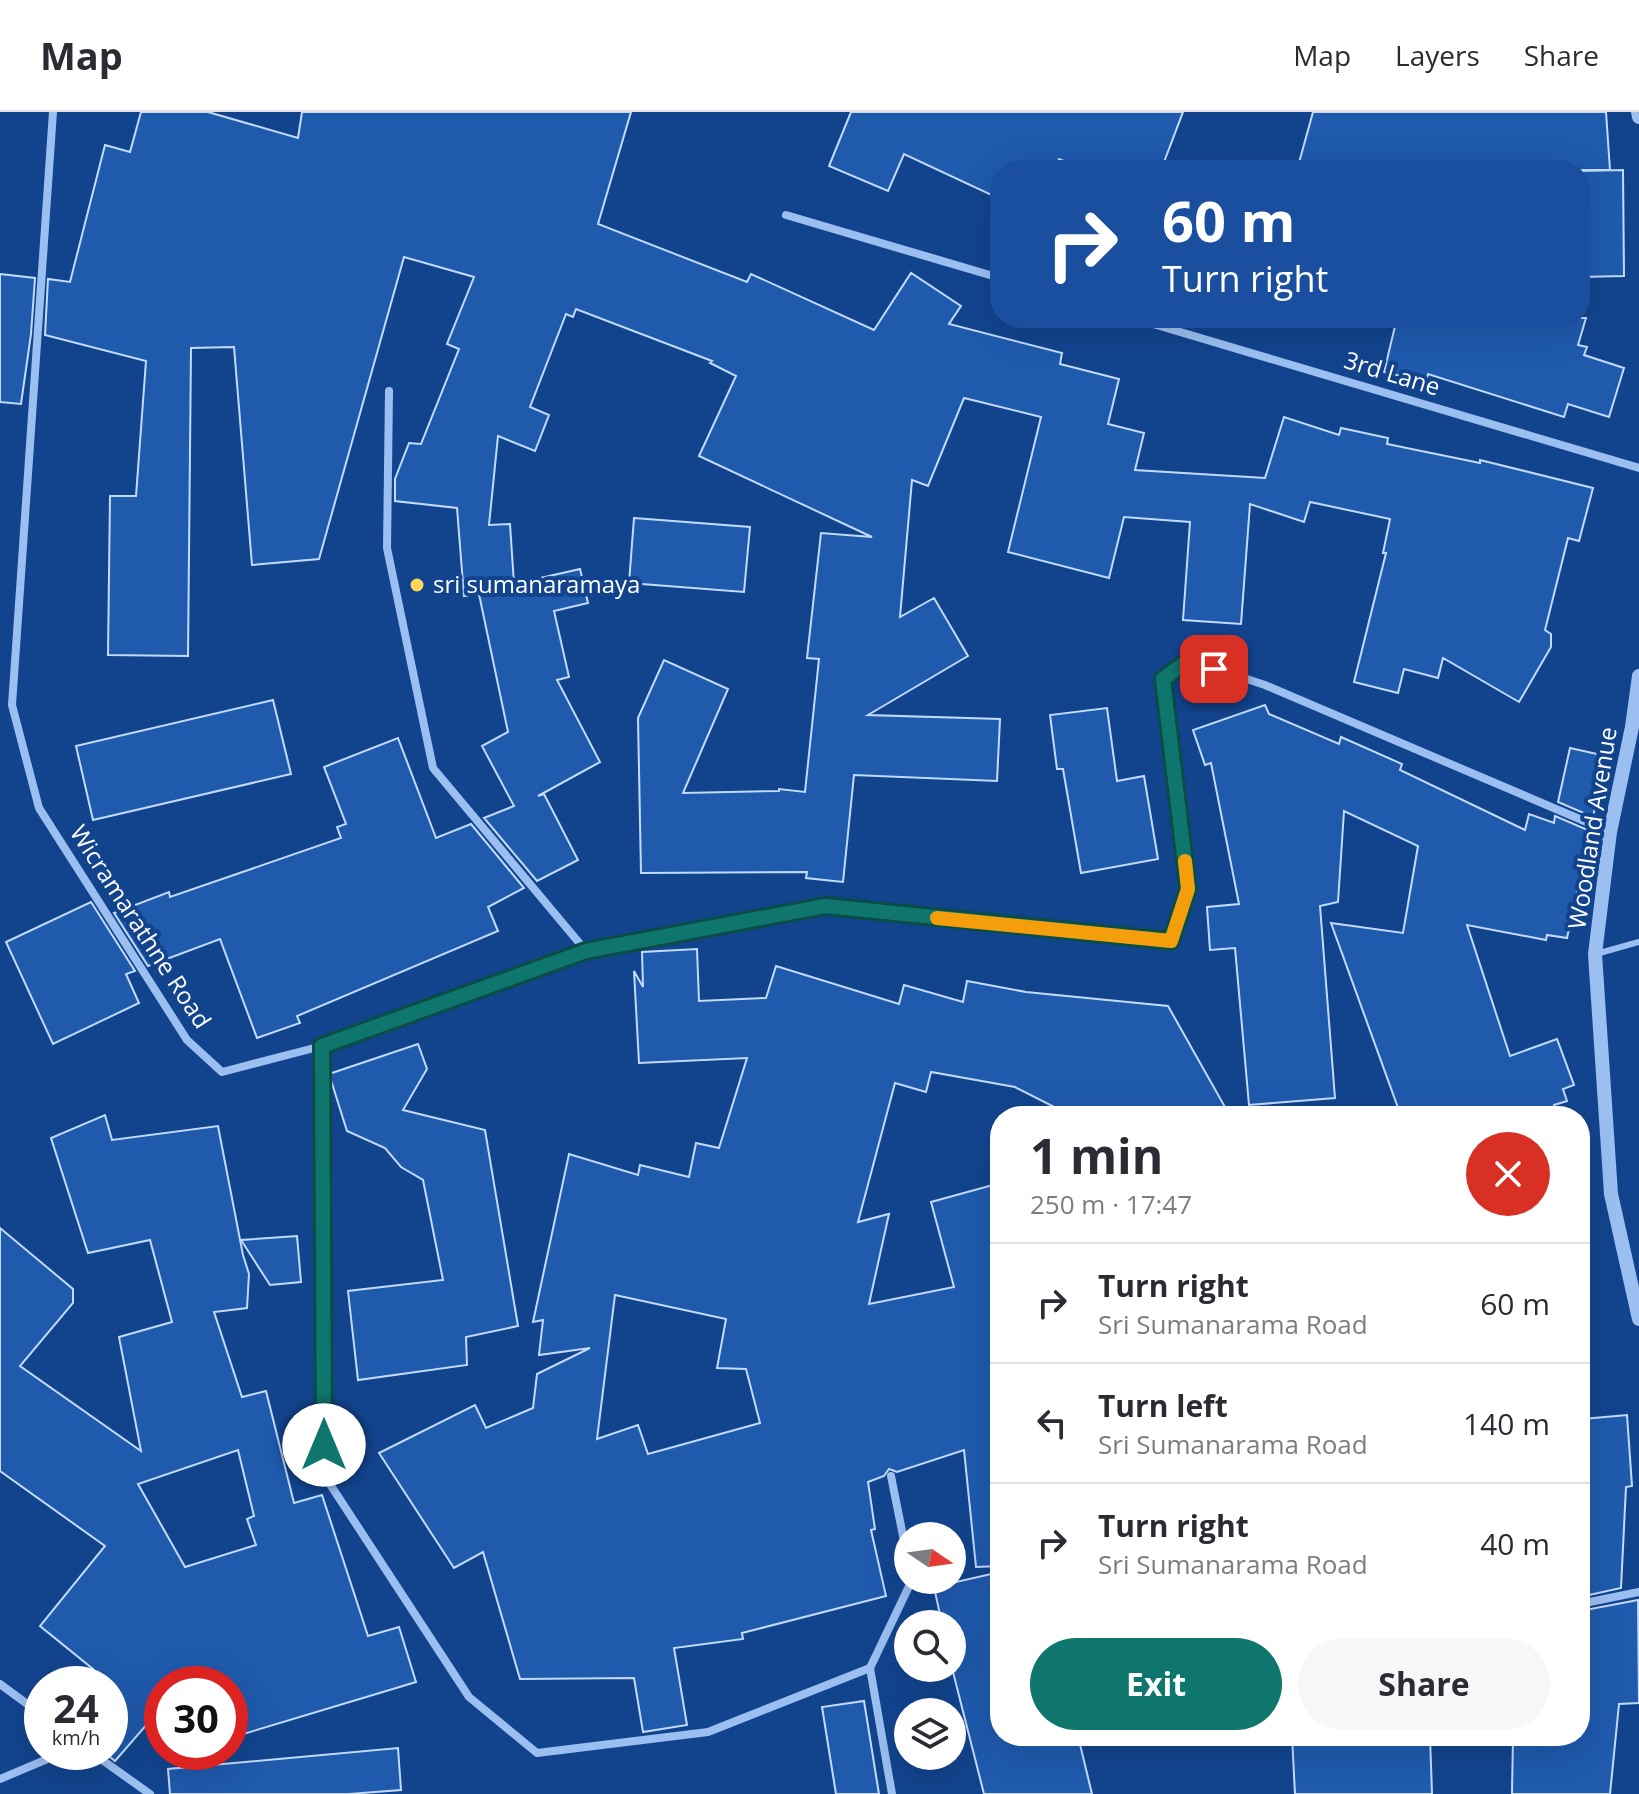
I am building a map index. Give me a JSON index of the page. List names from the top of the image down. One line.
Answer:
{"streets":{"street":["3rd Lane","Woodland Avenue","Wicramarathne Road"]},"places":["sri sumanaramaya"],"north":"right","page":{"header":"Map","nav":["Map","Layers","Share"],"turn":["60 m","Turn right"],"heading":["1 min","250 m · 17:47"],"list":[{"name":"Turn right","note":"Sri Sumanarama Road","value":"60 m"},{"name":"Turn left","note":"Sri Sumanarama Road","value":"140 m"},{"name":"Turn right","note":"Sri Sumanarama Road","value":"40 m"}],"buttons":["Exit","Share"],"speed":"24 km/h","limit":"30"}}
